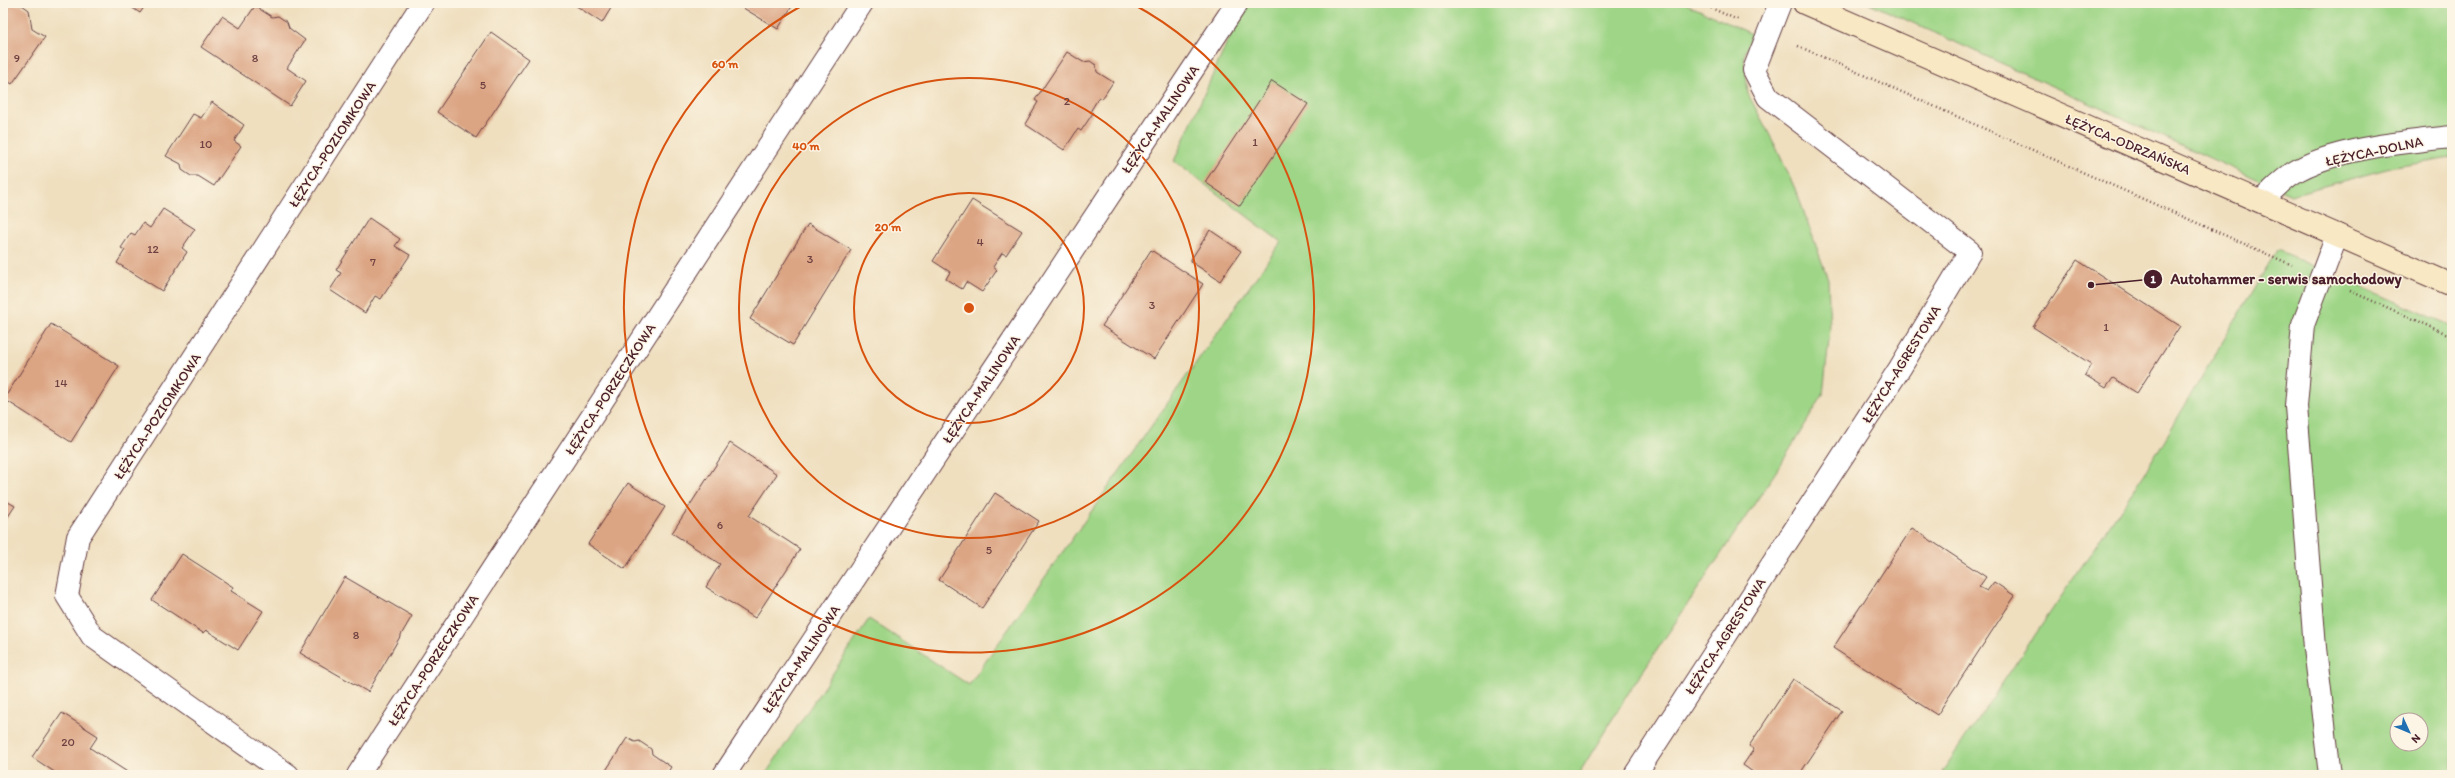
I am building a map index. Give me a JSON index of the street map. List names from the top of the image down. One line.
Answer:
{"streets":{"main road":["ŁĘŻYCA-ODRZAŃSKA"],"street":["ŁĘŻYCA-MALINOWA","ŁĘŻYCA-POZIOMKOWA","ŁĘŻYCA-DOLNA","ŁĘŻYCA-AGRESTOWA","ŁĘŻYCA-PORZECZKOWA"]},"crossings":[["ŁĘŻYCA-ODRZAŃSKA","ŁĘŻYCA-DOLNA"]],"places":["Autohammer - serwis samochodowy"],"house_numbers":["9","8","5","2","1","10","4","12","3","7","3","1","14","6","5","8","20"],"north":"bottom right","rings":["60 m","40 m","20 m"]}
